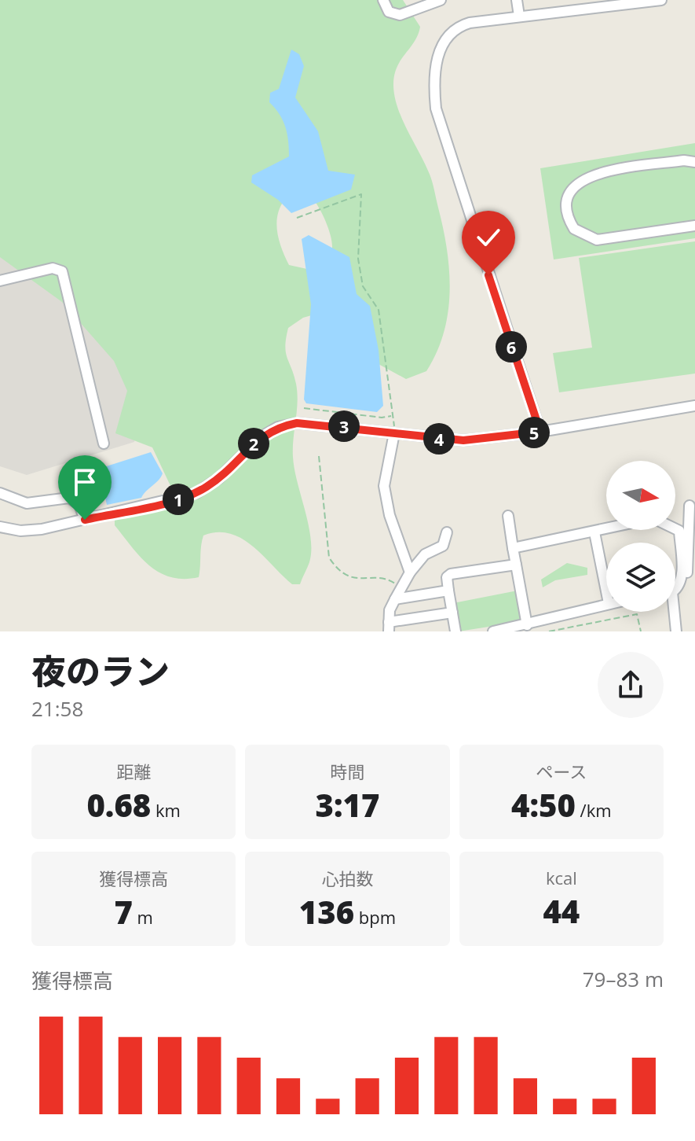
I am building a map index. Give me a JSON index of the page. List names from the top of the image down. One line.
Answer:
{"north":"right","page":{"pins":["6","3","5","4","2","1"],"heading":["夜のラン","21:58"],"stats":[["距離","0.68 km"],["時間","3:17"],["ペース","4:50 /km"],["獲得標高","7 m"],["心拍数","136 bpm"],["kcal","44"]],"chart":["獲得標高","79–83 m"]}}
